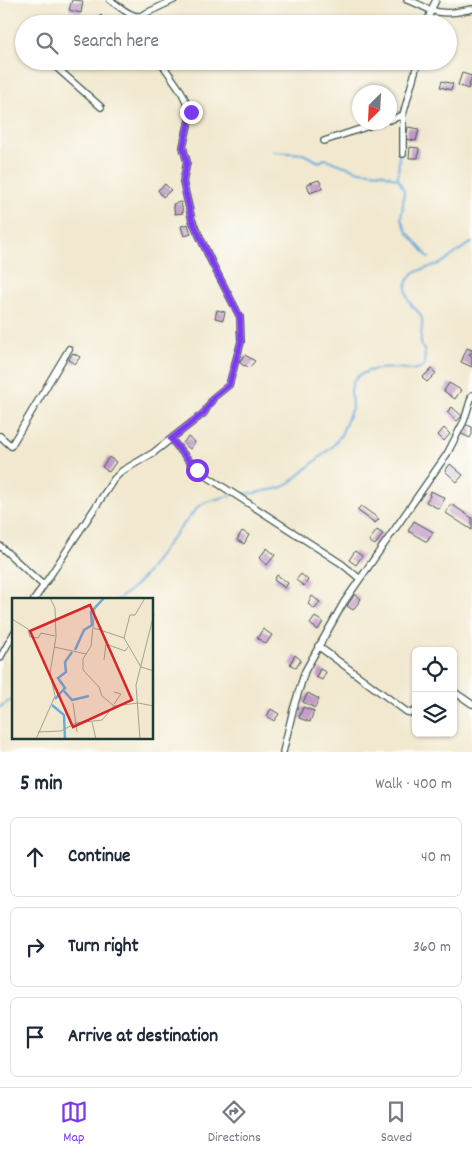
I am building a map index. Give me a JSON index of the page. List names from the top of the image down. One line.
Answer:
{"north":"bottom left","page":{"search":"Search here","heading":["5 min","Walk · 400 m"],"list":[["Continue","40 m"],["Turn right","360 m"],"Arrive at destination"],"nav":["Map","Directions","Saved"]}}
